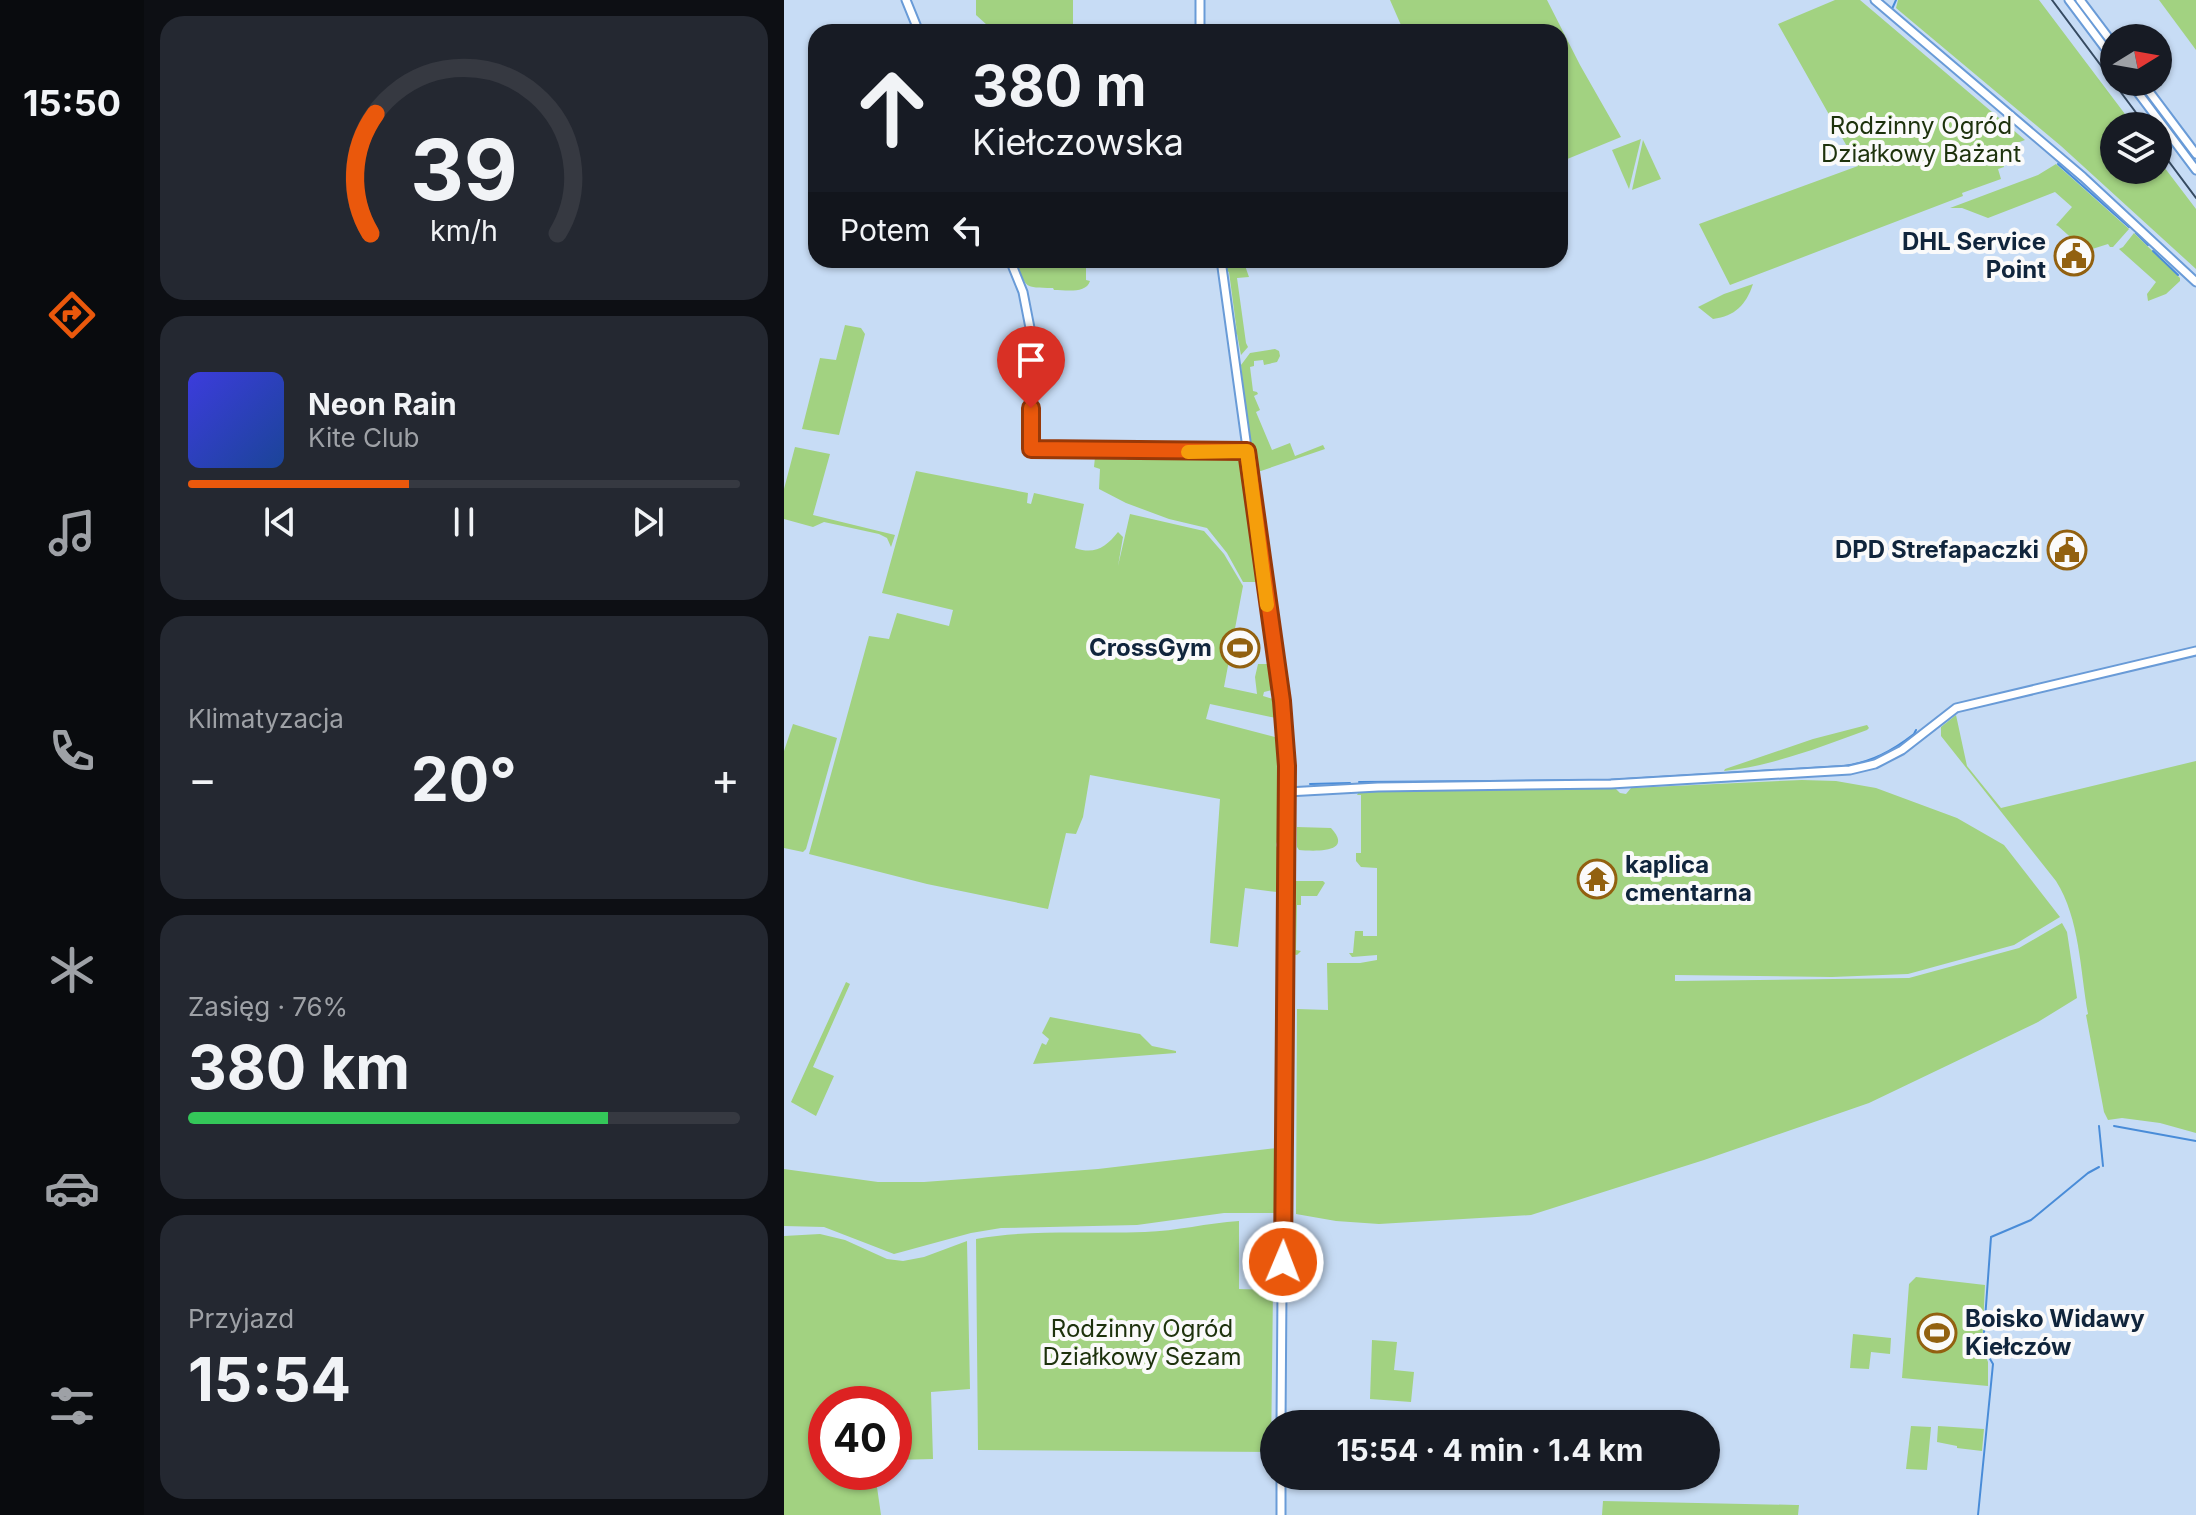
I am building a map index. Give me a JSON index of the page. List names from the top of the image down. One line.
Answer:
{"parks":["Rodzinny Ogród Działkowy Bażant","Rodzinny Ogród Działkowy Sezam"],"places":{"public building":["DHL Service Point","DPD Strefapaczki"],"sports":["CrossGym","Boisko Widawy Kiełczów"],"temple":["kaplica cmentarna"]},"north":"right","page":{"tabs":"15:50","turn":["380 m","Kiełczowska"],"then":"Potem","song":["Neon Rain","Kite Club"],"tile":["Klimatyzacja",["Zasięg · 76%","380 km"],["Przyjazd","15:54"]],"heat":["−","20°","+"],"limit":"40","trip":"15:54 · 4 min · 1.4 km","gauge":["39","km/h"]}}
